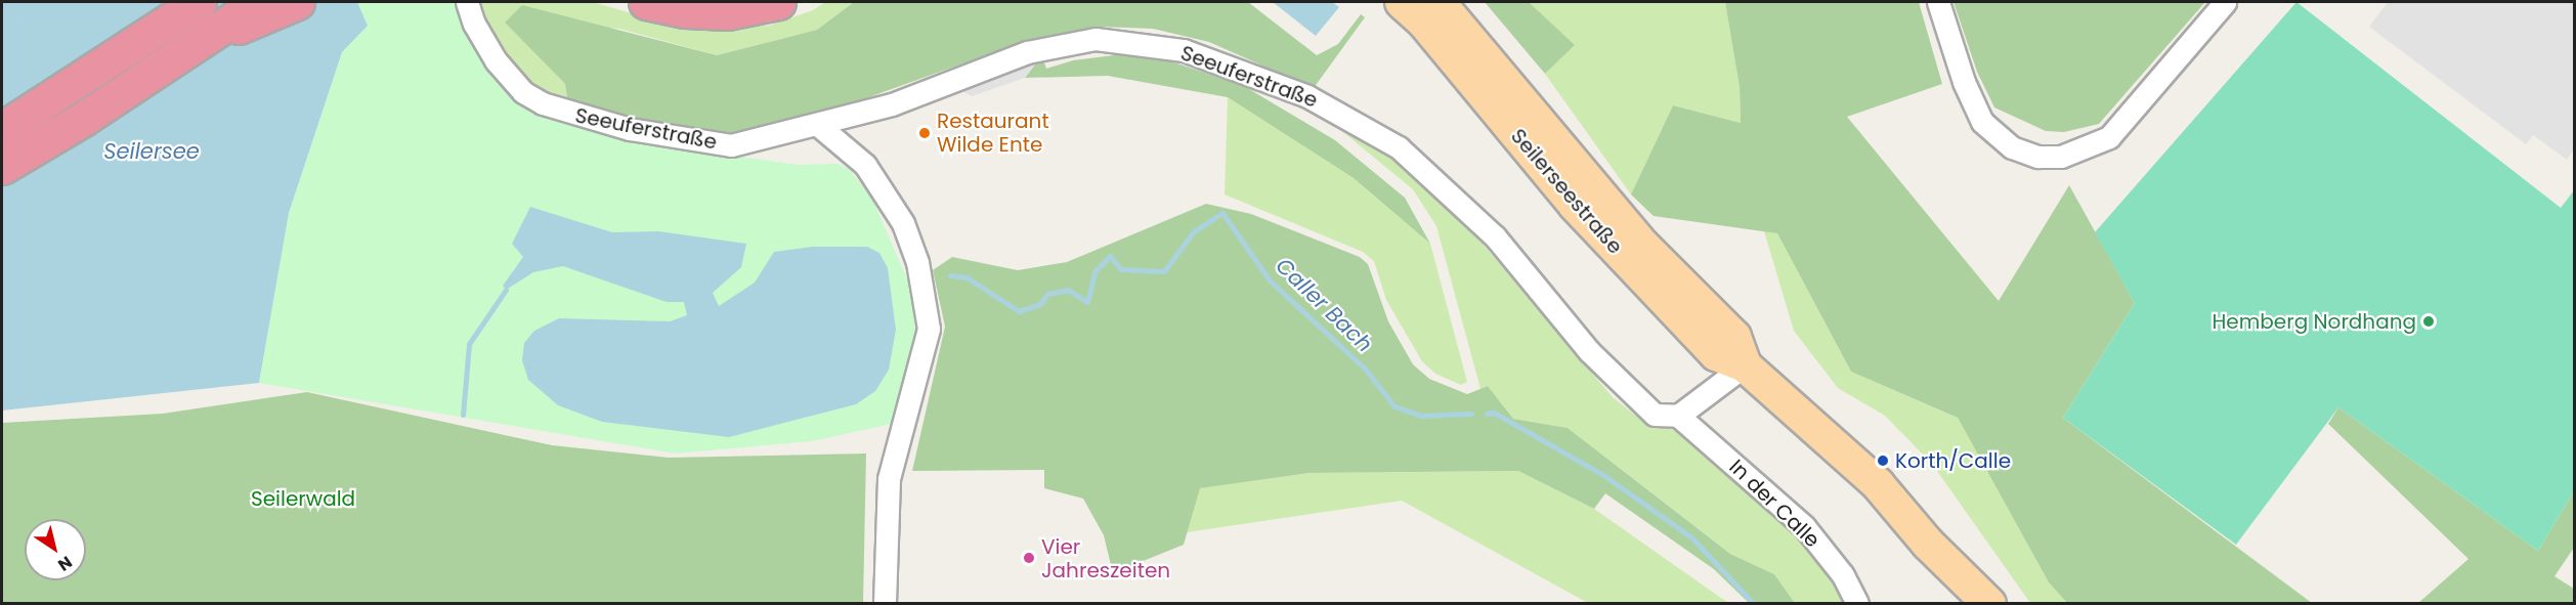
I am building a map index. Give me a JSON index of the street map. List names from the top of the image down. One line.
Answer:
{"streets":{"main road":["Seilerseestraße"],"street":["Seeuferstraße","In der Calle"]},"crossings":[["Seeuferstraße","In der Calle"]],"water":["Seilersee","Caller Bach"],"parks":["Seilerwald"],"places":["Restaurant Wilde Ente","Hemberg Nordhang","Korth/Calle","Vier Jahreszeiten"],"north":"bottom right"}
